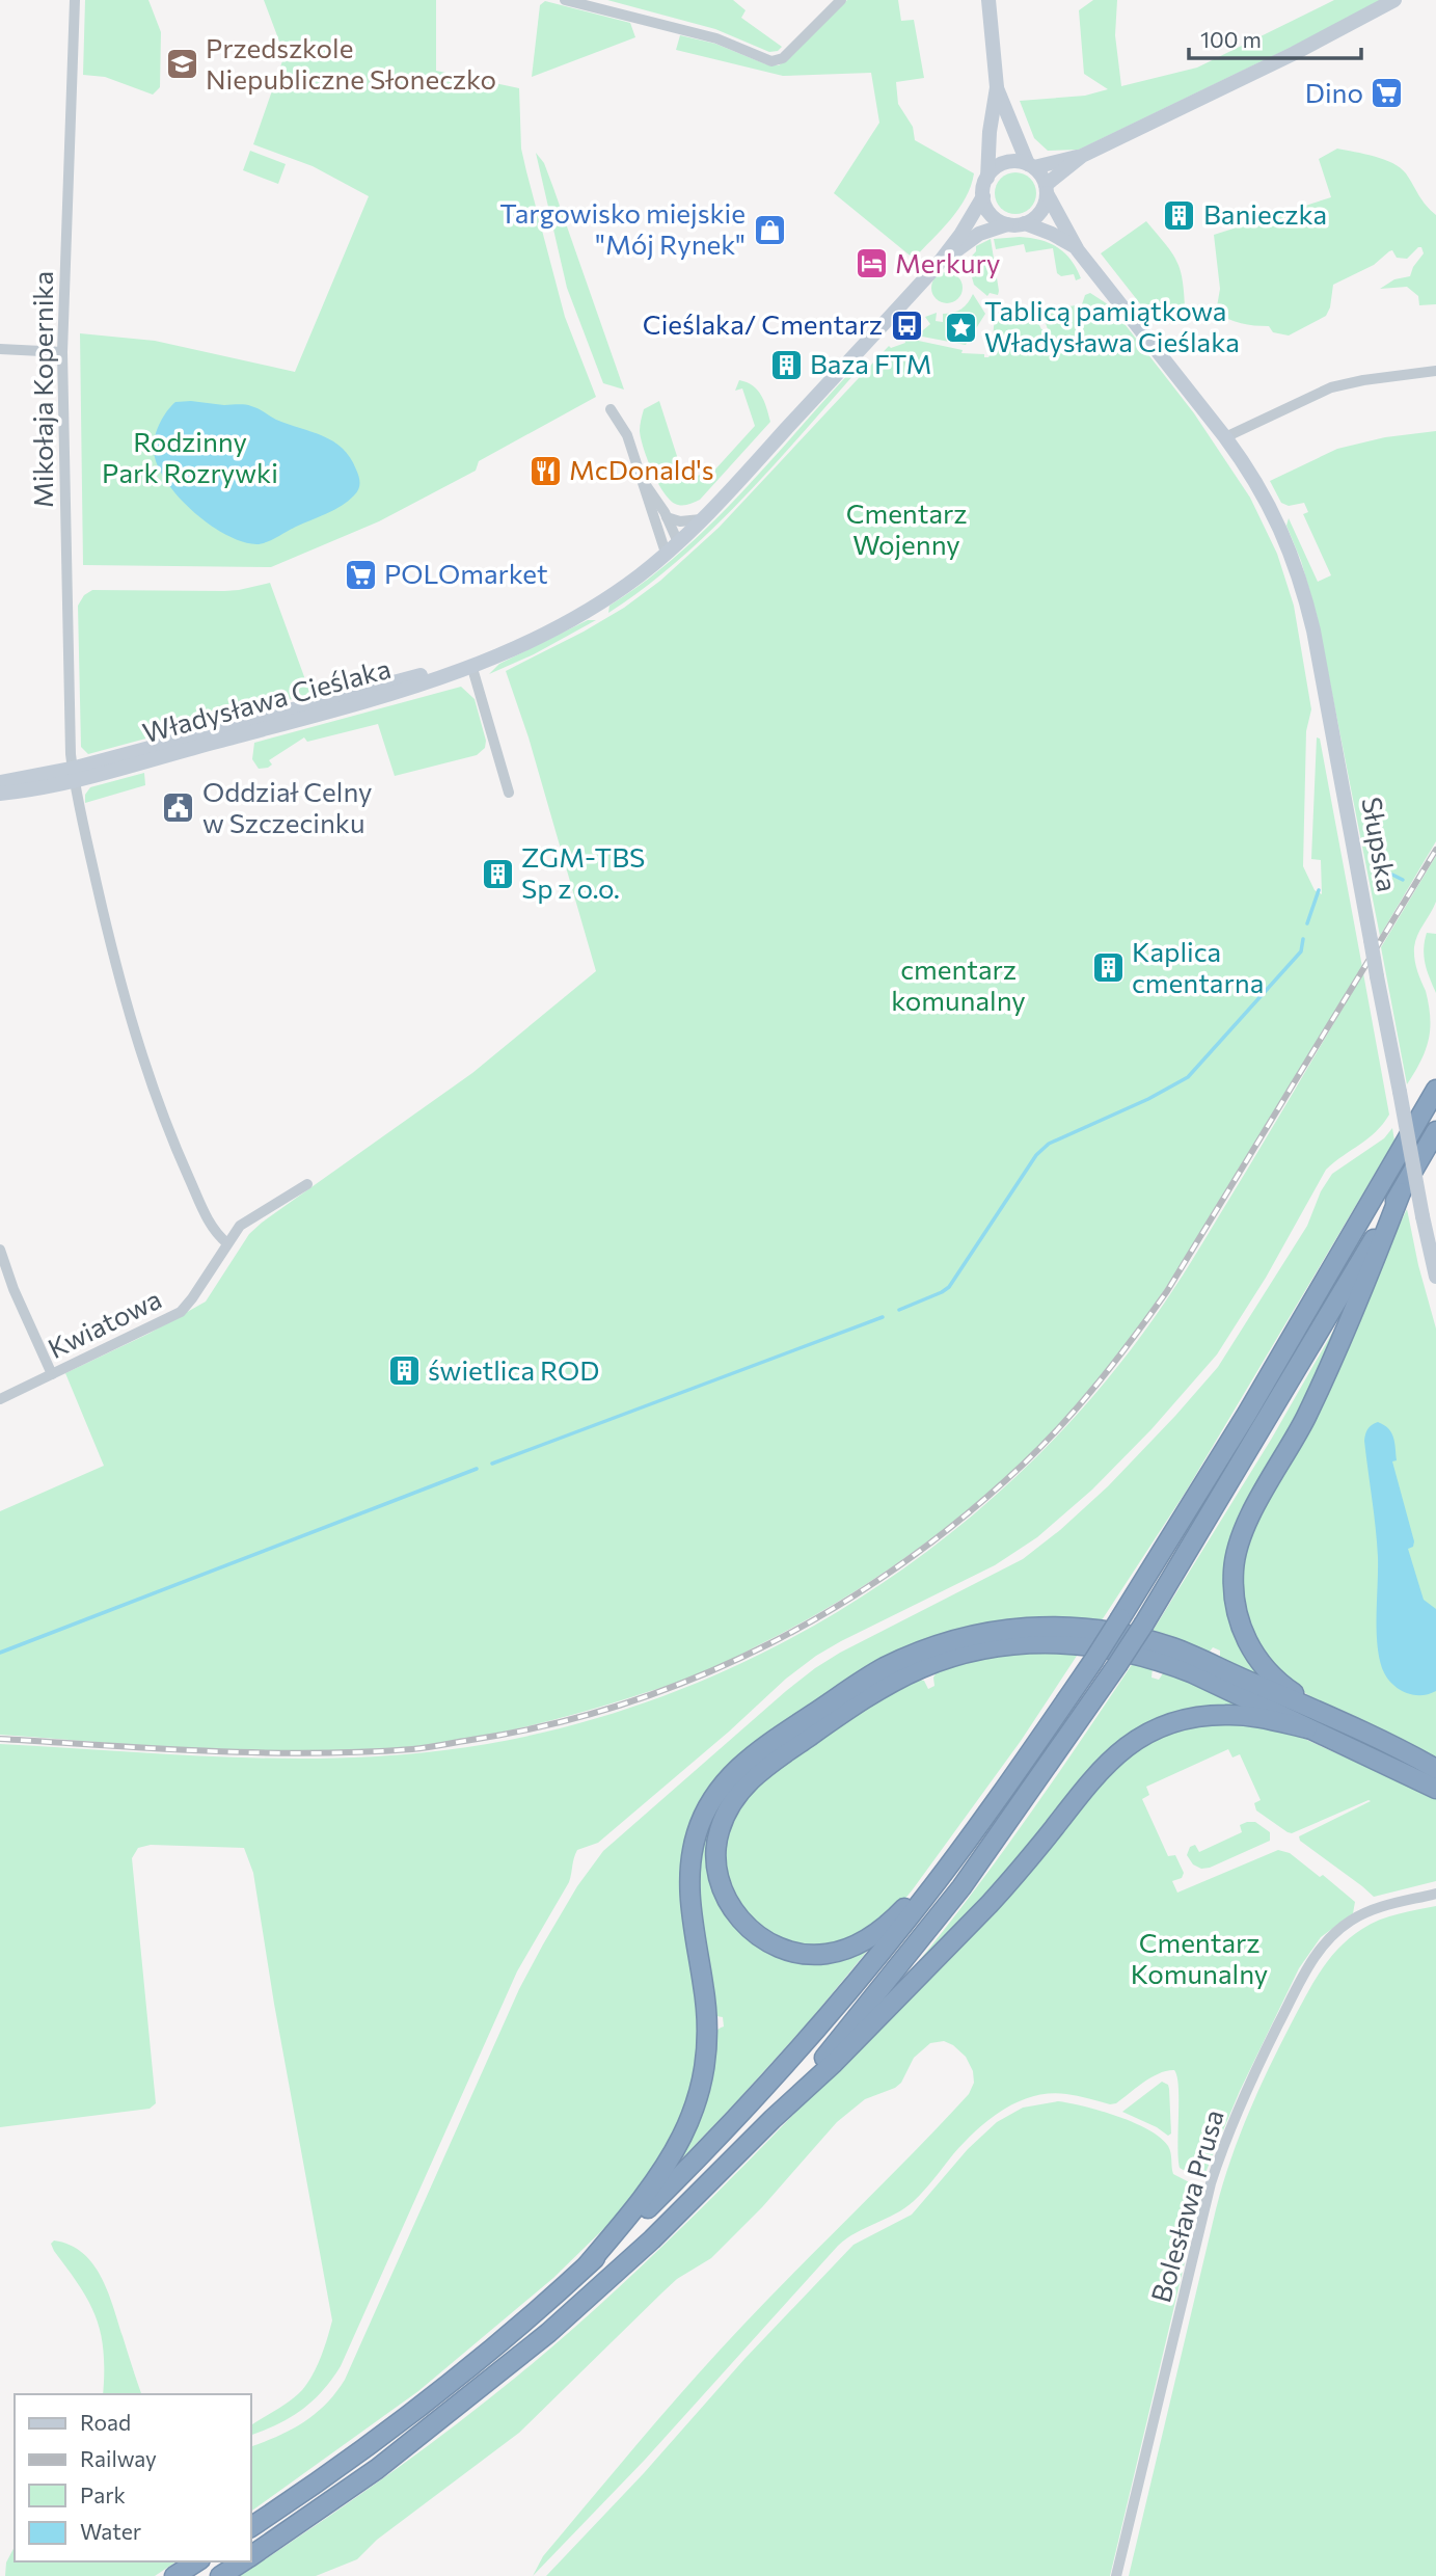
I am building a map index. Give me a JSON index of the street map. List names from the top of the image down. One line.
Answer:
{"streets":{"main road":["Władysława Cieślaka","Słupska"],"street":["Mikołaja Kopernika","Kwiatowa","Bolesława Prusa"]},"crossings":[["Mikołaja Kopernika","Władysława Cieślaka"],["Mikołaja Kopernika","Kwiatowa"],["Władysława Cieślaka","Słupska"]],"parks":["Rodzinny Park Rozrywki","Cmentarz Wojenny","cmentarz komunalny","Cmentarz Komunalny"],"places":{"school or university":["Przedszkole Niepubliczne Słoneczko"],"supermarket":["Dino","POLOmarket"],"building":["Banieczka","Baza FTM","ZGM-TBS Sp z o.o.","Kaplica cmentarna","świetlica ROD"],"shop":["Targowisko miejskie \"Mój Rynek\""],"hotel":["Merkury"],"bus stop":["Cieślaka/ Cmentarz"],"place":["Tablicą pamiątkowa Władysława Cieślaka"],"restaurant":["McDonald's"],"public building":["Oddział Celny w Szczecinku"]},"legend":["Road","Railway","Park","Water"],"scale_bar":"100 m"}
